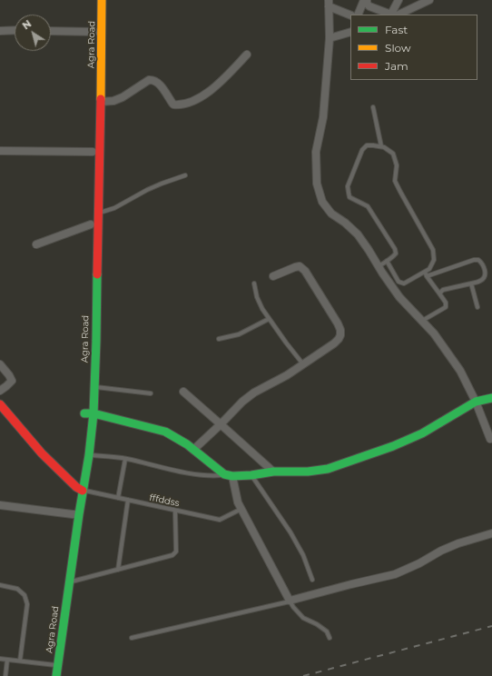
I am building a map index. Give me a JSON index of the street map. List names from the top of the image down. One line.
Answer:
{"streets":{"main road":["Agra Road"],"lane":["fffddss"]},"crossings":[["Agra Road","fffddss"]],"legend":["Fast","Slow","Jam"],"north":"top left"}
